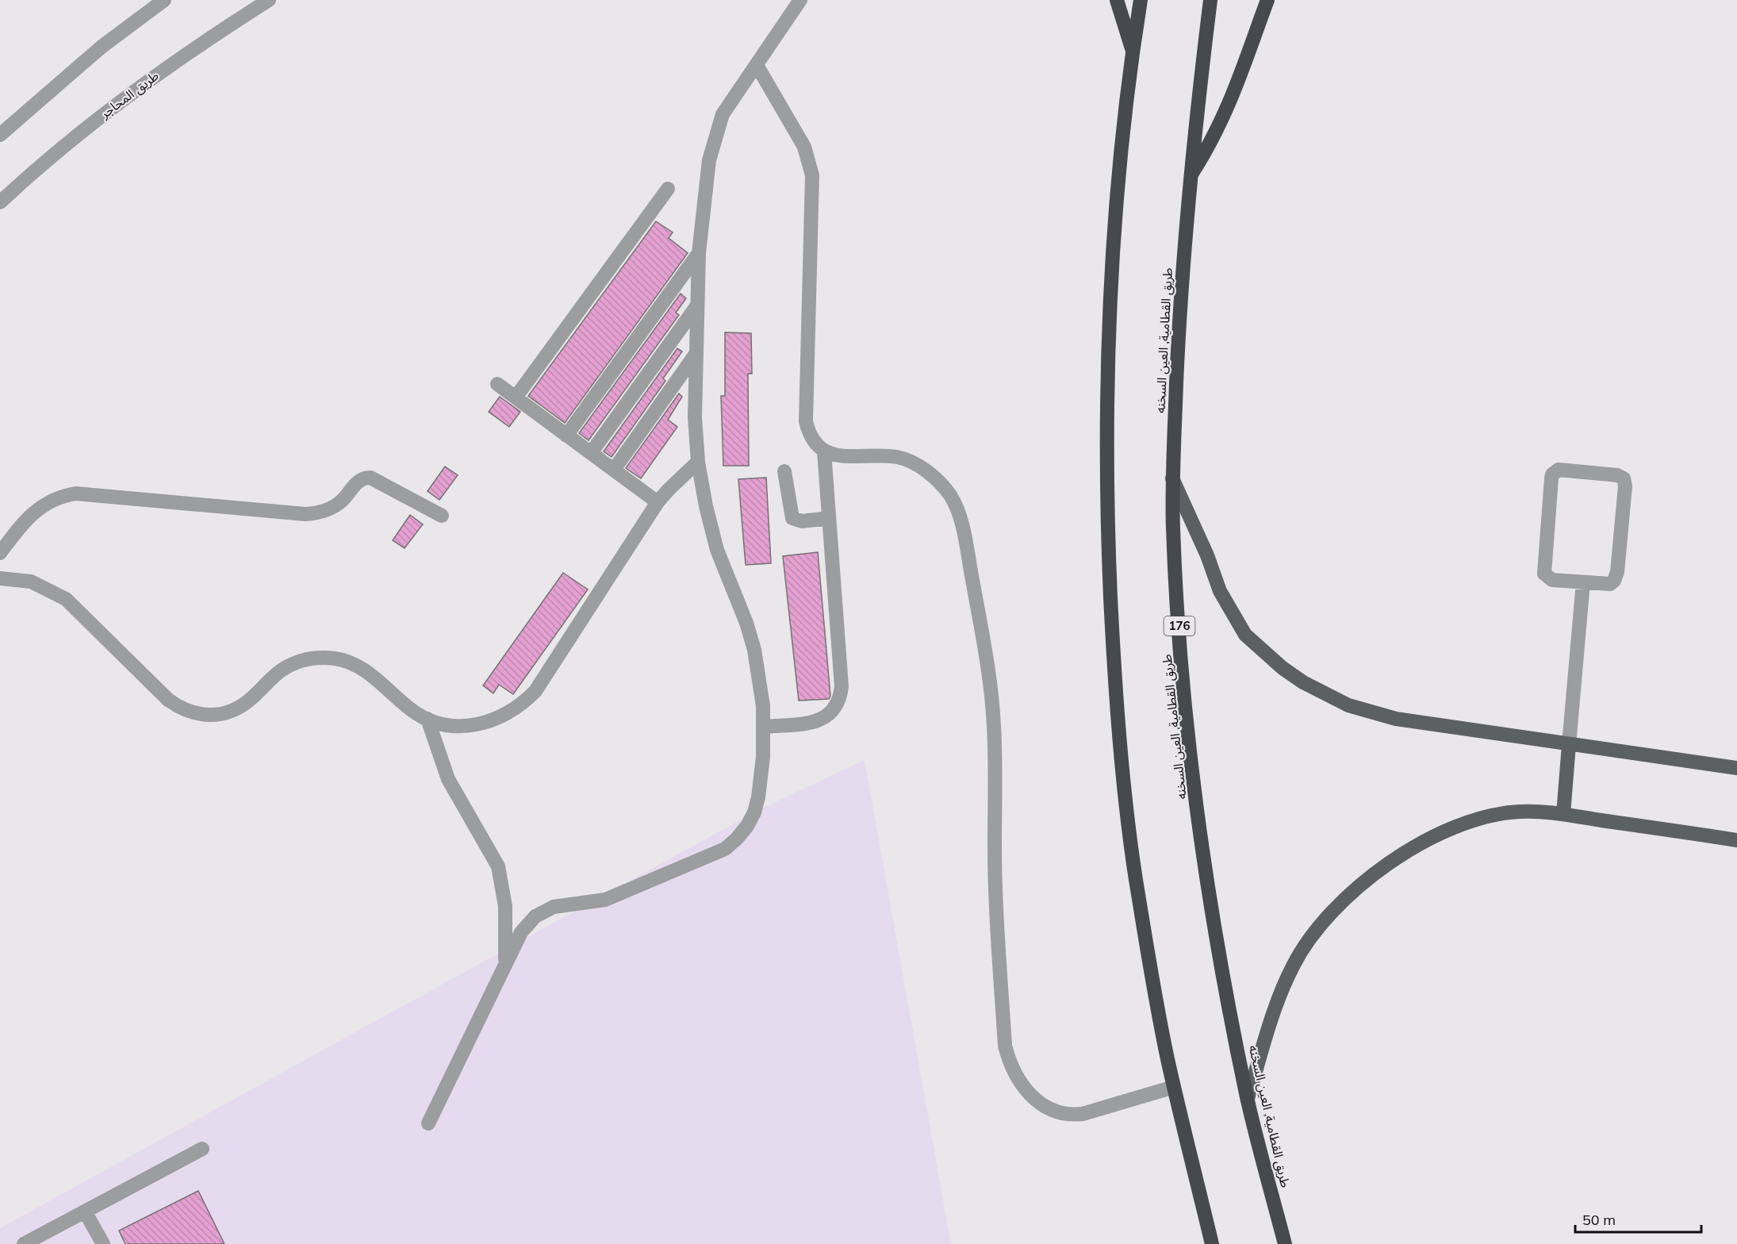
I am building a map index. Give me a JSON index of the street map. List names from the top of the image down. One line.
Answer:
{"streets":{"highway":["طريق القطامية, العين السخنه","176"],"street":["طريق المحاجر"]},"scale_bar":"50 m"}
